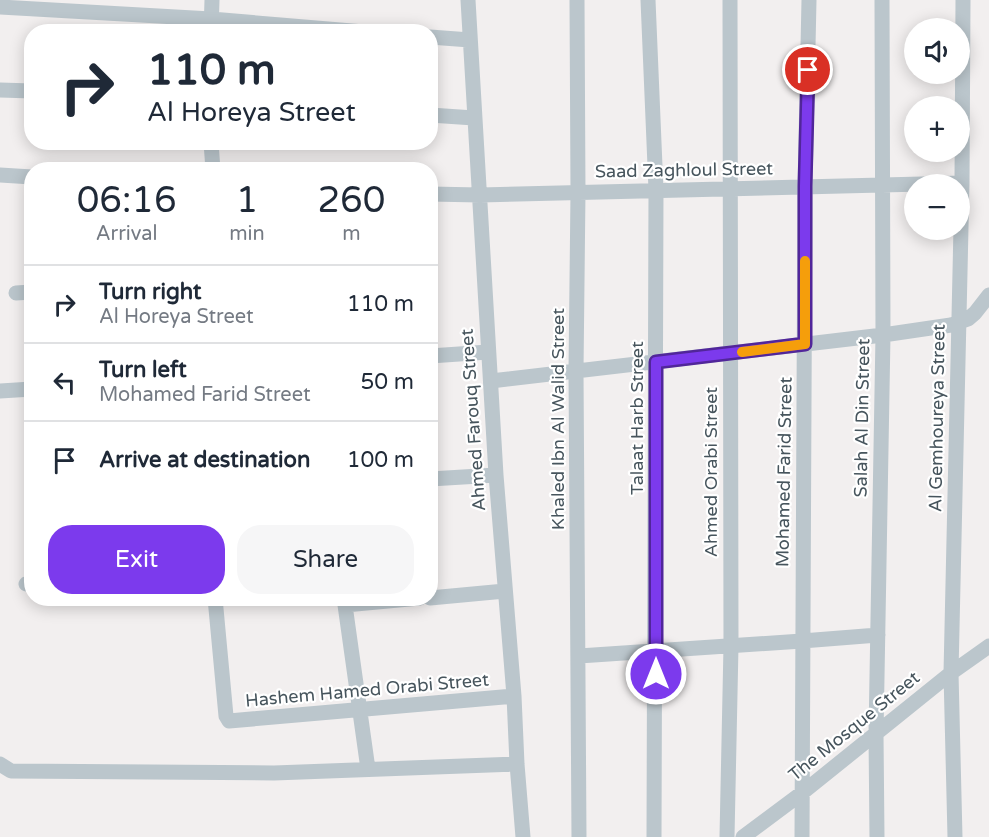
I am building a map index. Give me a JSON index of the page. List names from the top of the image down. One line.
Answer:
{"streets":{"street":["Saad Zaghloul Street","Talaat Harb Street","Salah Al Din Street","Al Gemhoureya Street","Khaled Ibn Al Walid Street","Ahmed Farouq Street","Ahmed Orabi Street","Mohamed Farid Street","Hashem Hamed Orabi Street","The Mosque Street"]},"crossings":[["Saad Zaghloul Street","Talaat Harb Street"],["Saad Zaghloul Street","Salah Al Din Street"],["Saad Zaghloul Street","Khaled Ibn Al Walid Street"],["Saad Zaghloul Street","Ahmed Farouq Street"],["Saad Zaghloul Street","Ahmed Orabi Street"],["Saad Zaghloul Street","Mohamed Farid Street"],["Salah Al Din Street","The Mosque Street"],["Al Gemhoureya Street","The Mosque Street"],["Ahmed Farouq Street","Hashem Hamed Orabi Street"],["Mohamed Farid Street","The Mosque Street"]],"page":{"map_buttons":["+","−"],"turn":["110 m","Al Horeya Street"],"eta":["06:16","Arrival","1","min","260","m"],"list":[{"name":"Turn right","note":"Al Horeya Street","value":"110 m"},{"name":"Turn left","note":"Mohamed Farid Street","value":"50 m"},{"name":"Arrive at destination","value":"100 m"}],"buttons":["Exit","Share"]}}
